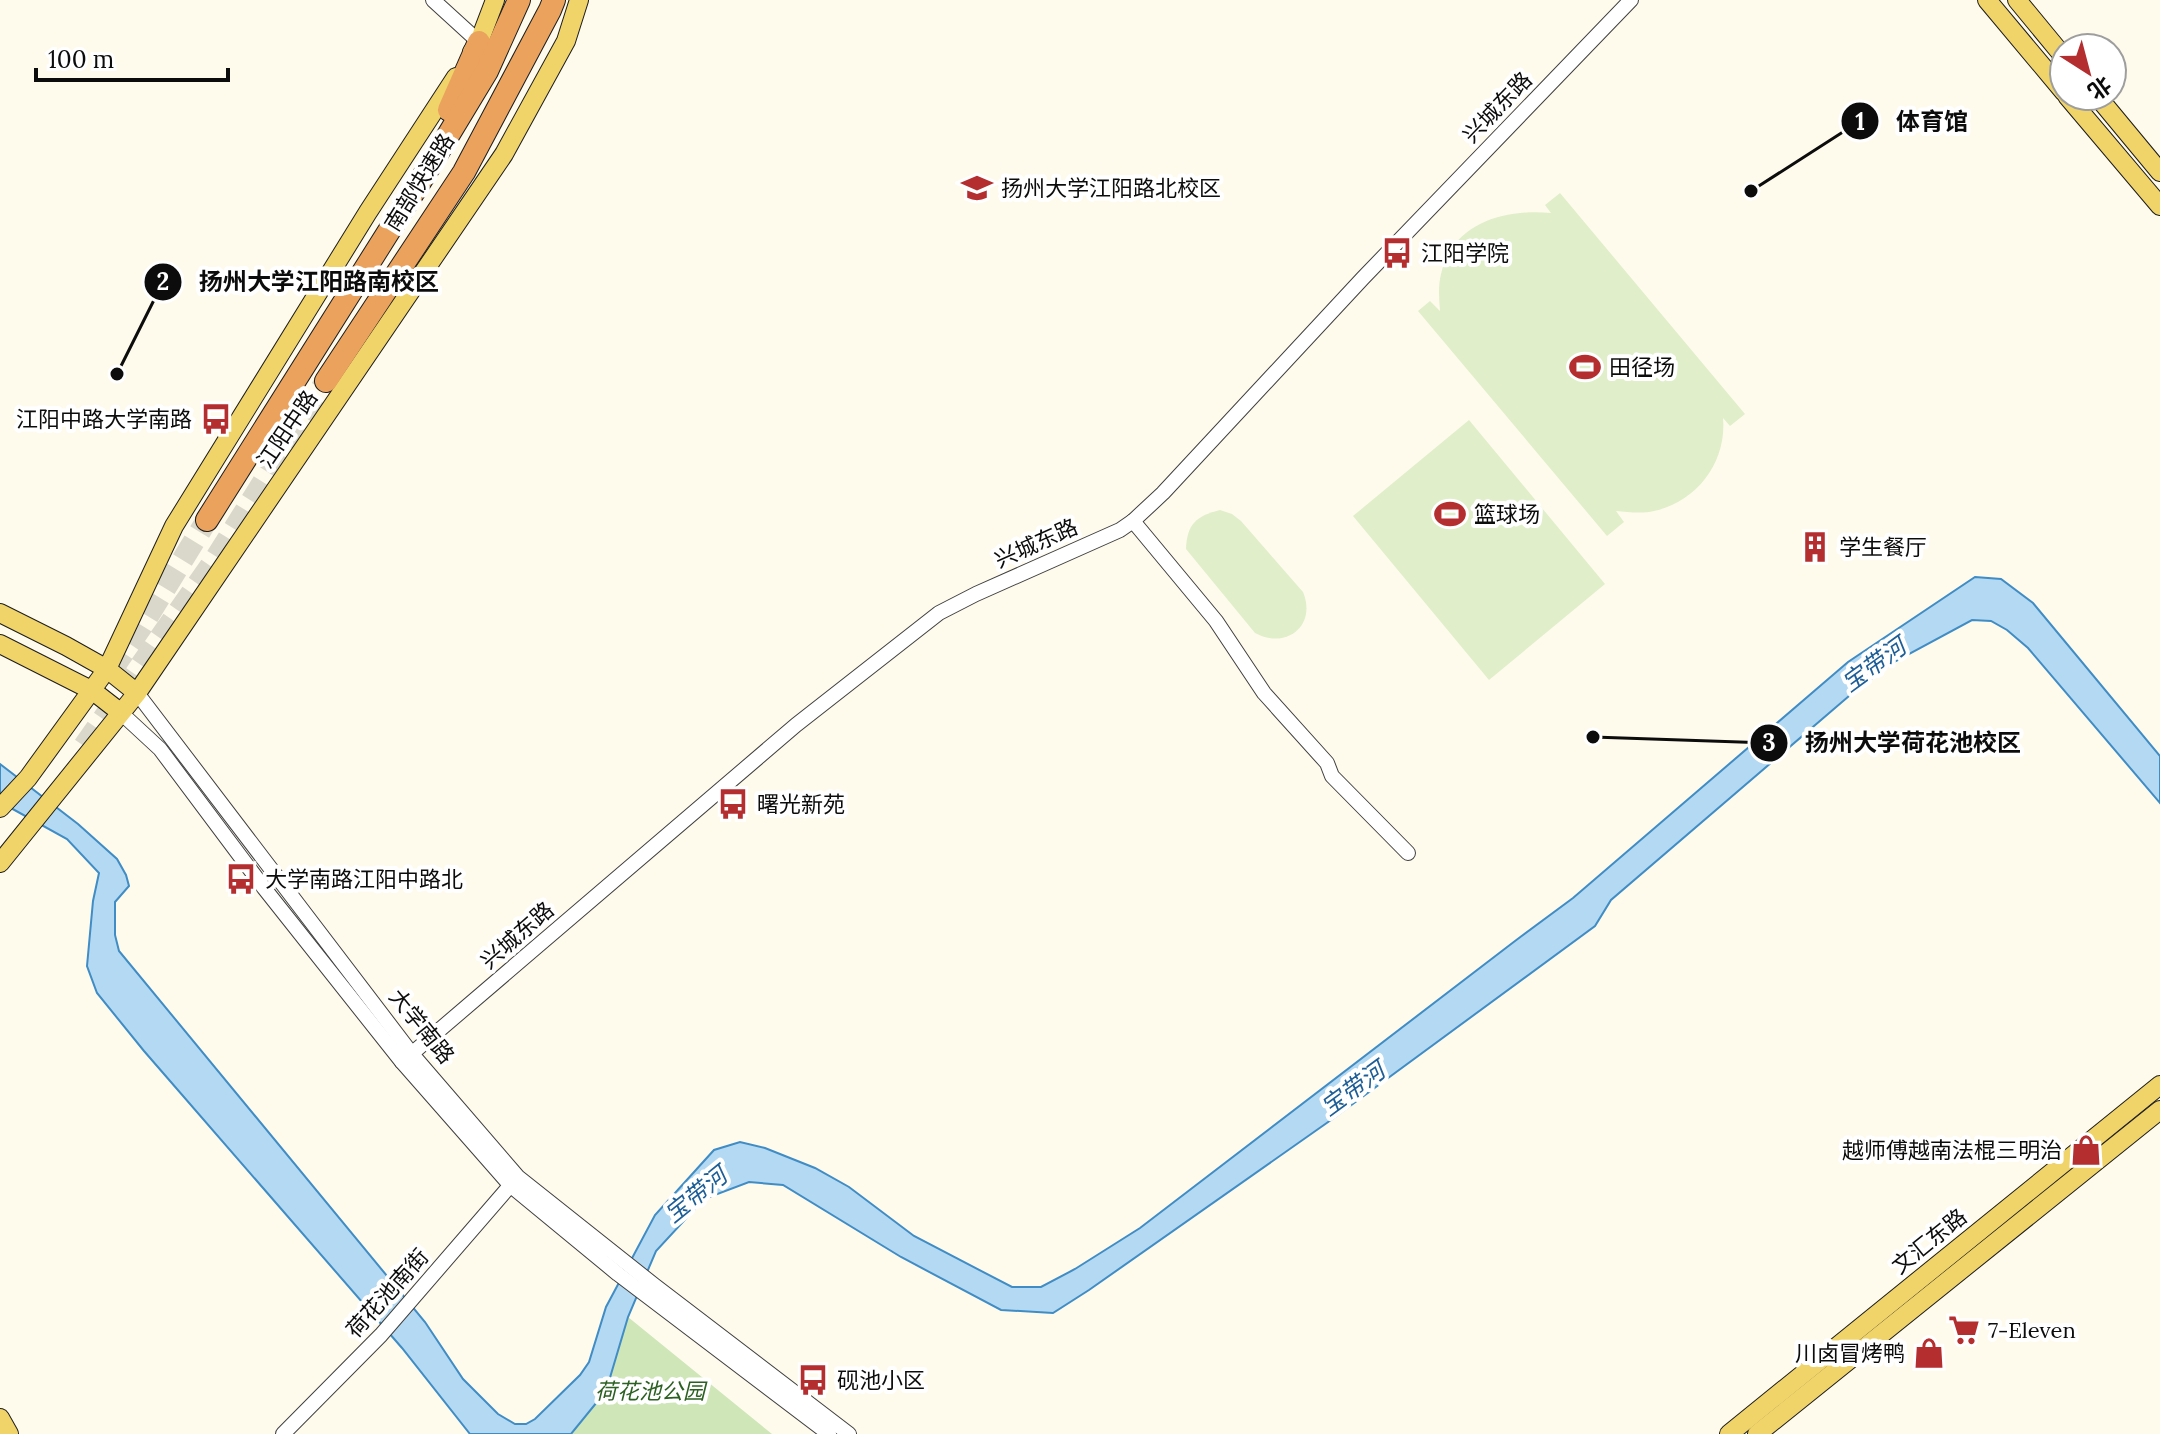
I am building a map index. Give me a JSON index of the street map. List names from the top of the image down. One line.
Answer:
{"streets":{"highway":["南部快速路"],"main road":["江阳中路","大学南路","文汇东路"],"street":["兴城东路","荷花池南街"]},"crossings":[["兴城东路","大学南路"],["江阳中路","大学南路"],["大学南路","荷花池南街"]],"water":["宝带河"],"parks":["荷花池公园"],"places":{"school or university":["扬州大学江阳路北校区"],"other":["体育馆","扬州大学江阳路南校区","扬州大学荷花池校区"],"bus stop":["江阳学院","江阳中路大学南路","曙光新苑","大学南路江阳中路北","砚池小区"],"sports":["田径场","篮球场"],"building":["学生餐厅"],"shop":["越师傅越南法棍三明治","川卤冒烤鸭"],"supermarket":["7-Eleven"]},"scale_bar":"100 m","north":"bottom right"}
